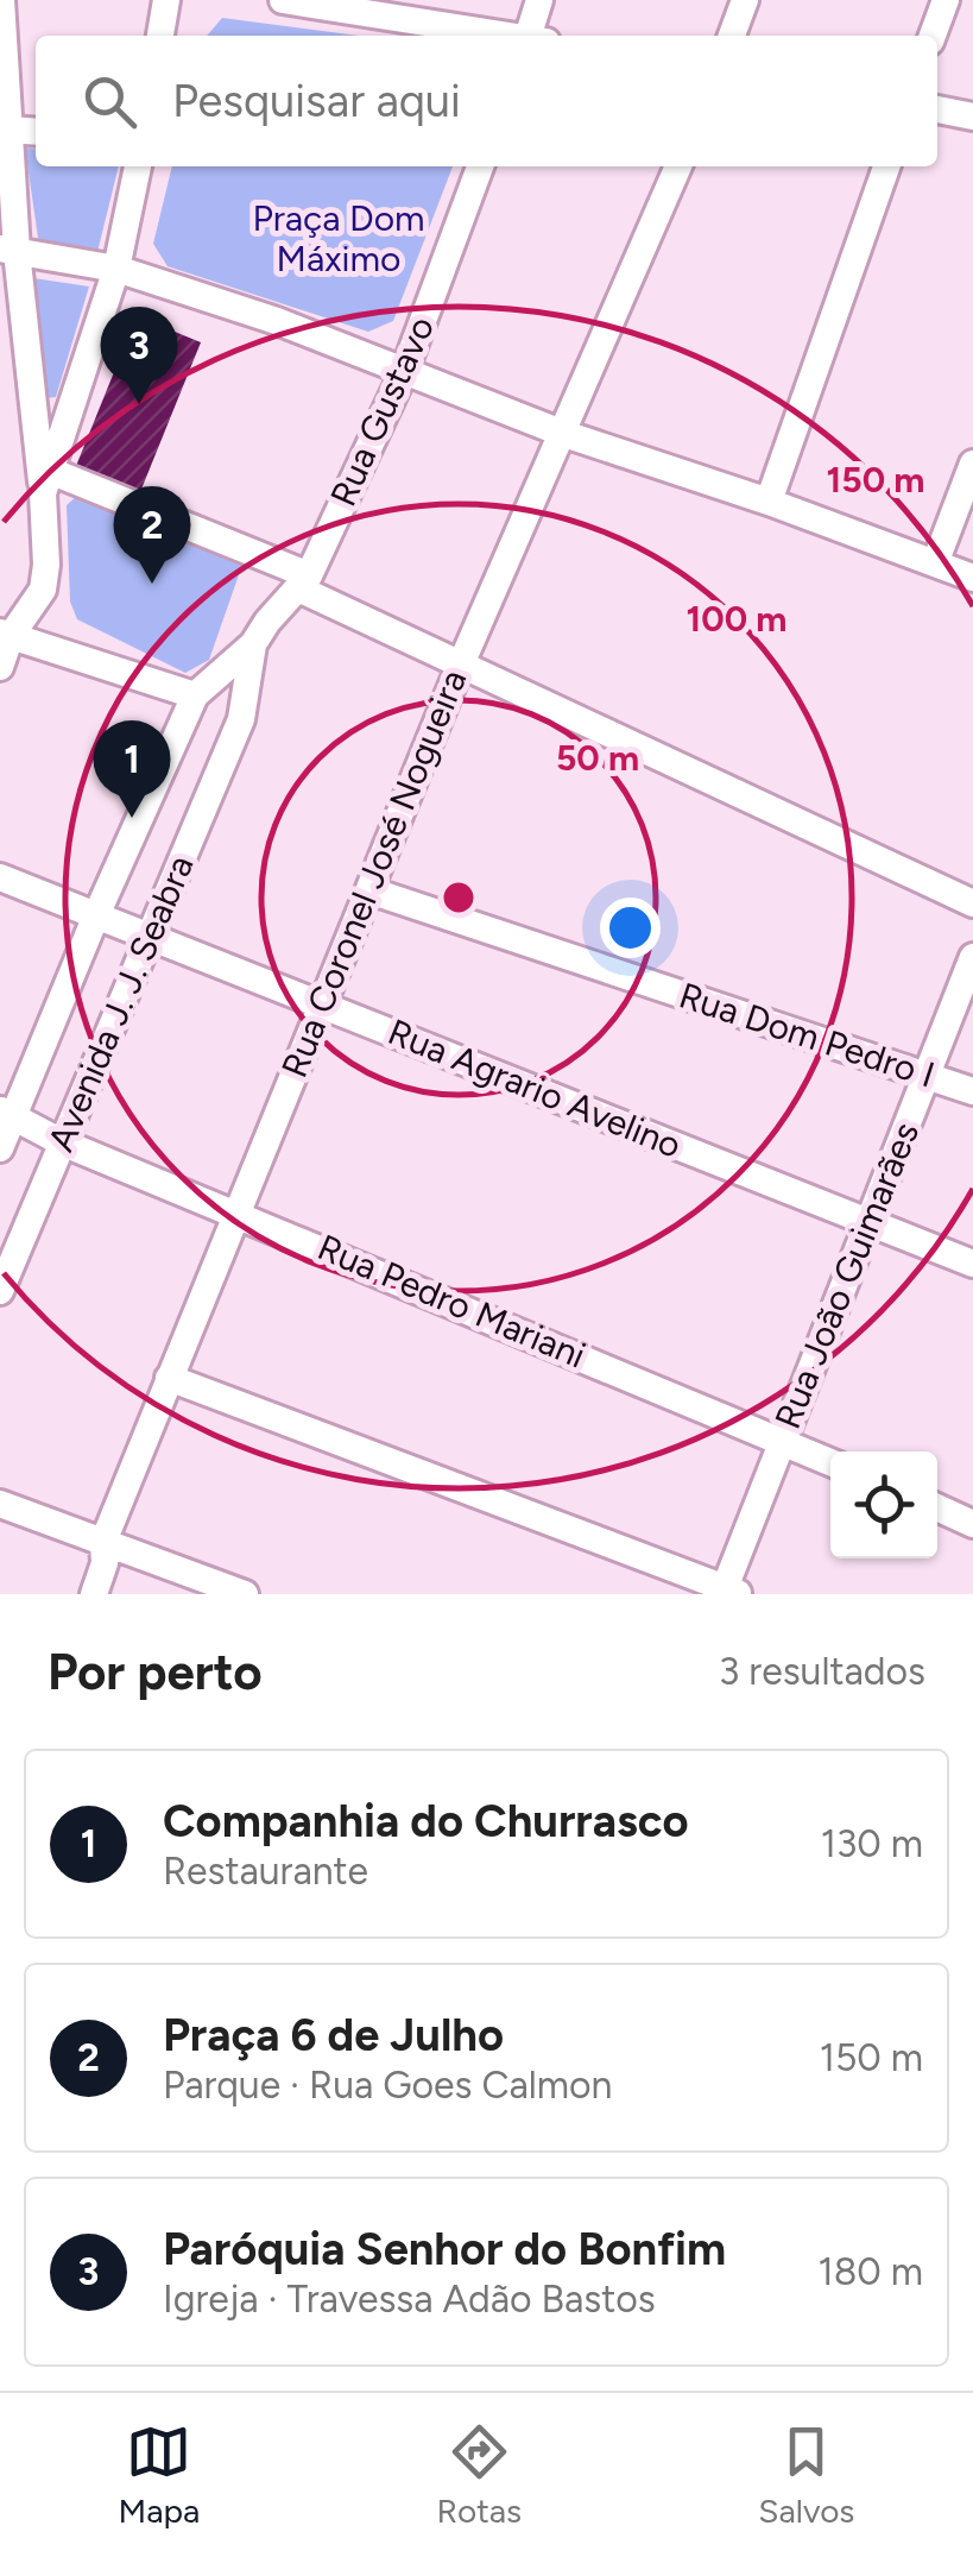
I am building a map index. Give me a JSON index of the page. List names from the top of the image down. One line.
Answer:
{"streets":{"street":["Rua Gustavo","Rua Coronel José Nogueira","Avenida J. J. Seabra","Rua Dom Pedro I","Rua Agrario Avelino","Rua João Guimarães","Rua Pedro Mariani"]},"crossings":[["Rua Gustavo","Avenida J. J. Seabra"],["Rua Coronel José Nogueira","Rua Dom Pedro I"],["Rua Coronel José Nogueira","Rua Agrario Avelino"],["Rua Coronel José Nogueira","Rua Pedro Mariani"],["Avenida J. J. Seabra","Rua Agrario Avelino"],["Avenida J. J. Seabra","Rua Pedro Mariani"],["Rua Dom Pedro I","Rua João Guimarães"],["Rua Agrario Avelino","Rua João Guimarães"],["Rua João Guimarães","Rua Pedro Mariani"]],"parks":["Praça Dom Máximo"],"page":{"search":"Pesquisar aqui","pins":["3","2","1"],"heading":["Por perto","3 resultados"],"list":[{"mark":"1","name":"Companhia do Churrasco","note":"Restaurante","value":"130 m"},{"mark":"2","name":"Praça 6 de Julho","note":"Parque · Rua Goes Calmon","value":"150 m"},{"mark":"3","name":"Paróquia Senhor do Bonfim","note":"Igreja · Travessa Adão Bastos","value":"180 m"}],"nav":["Mapa","Rotas","Salvos"]},"rings":["150 m","100 m","50 m"]}
